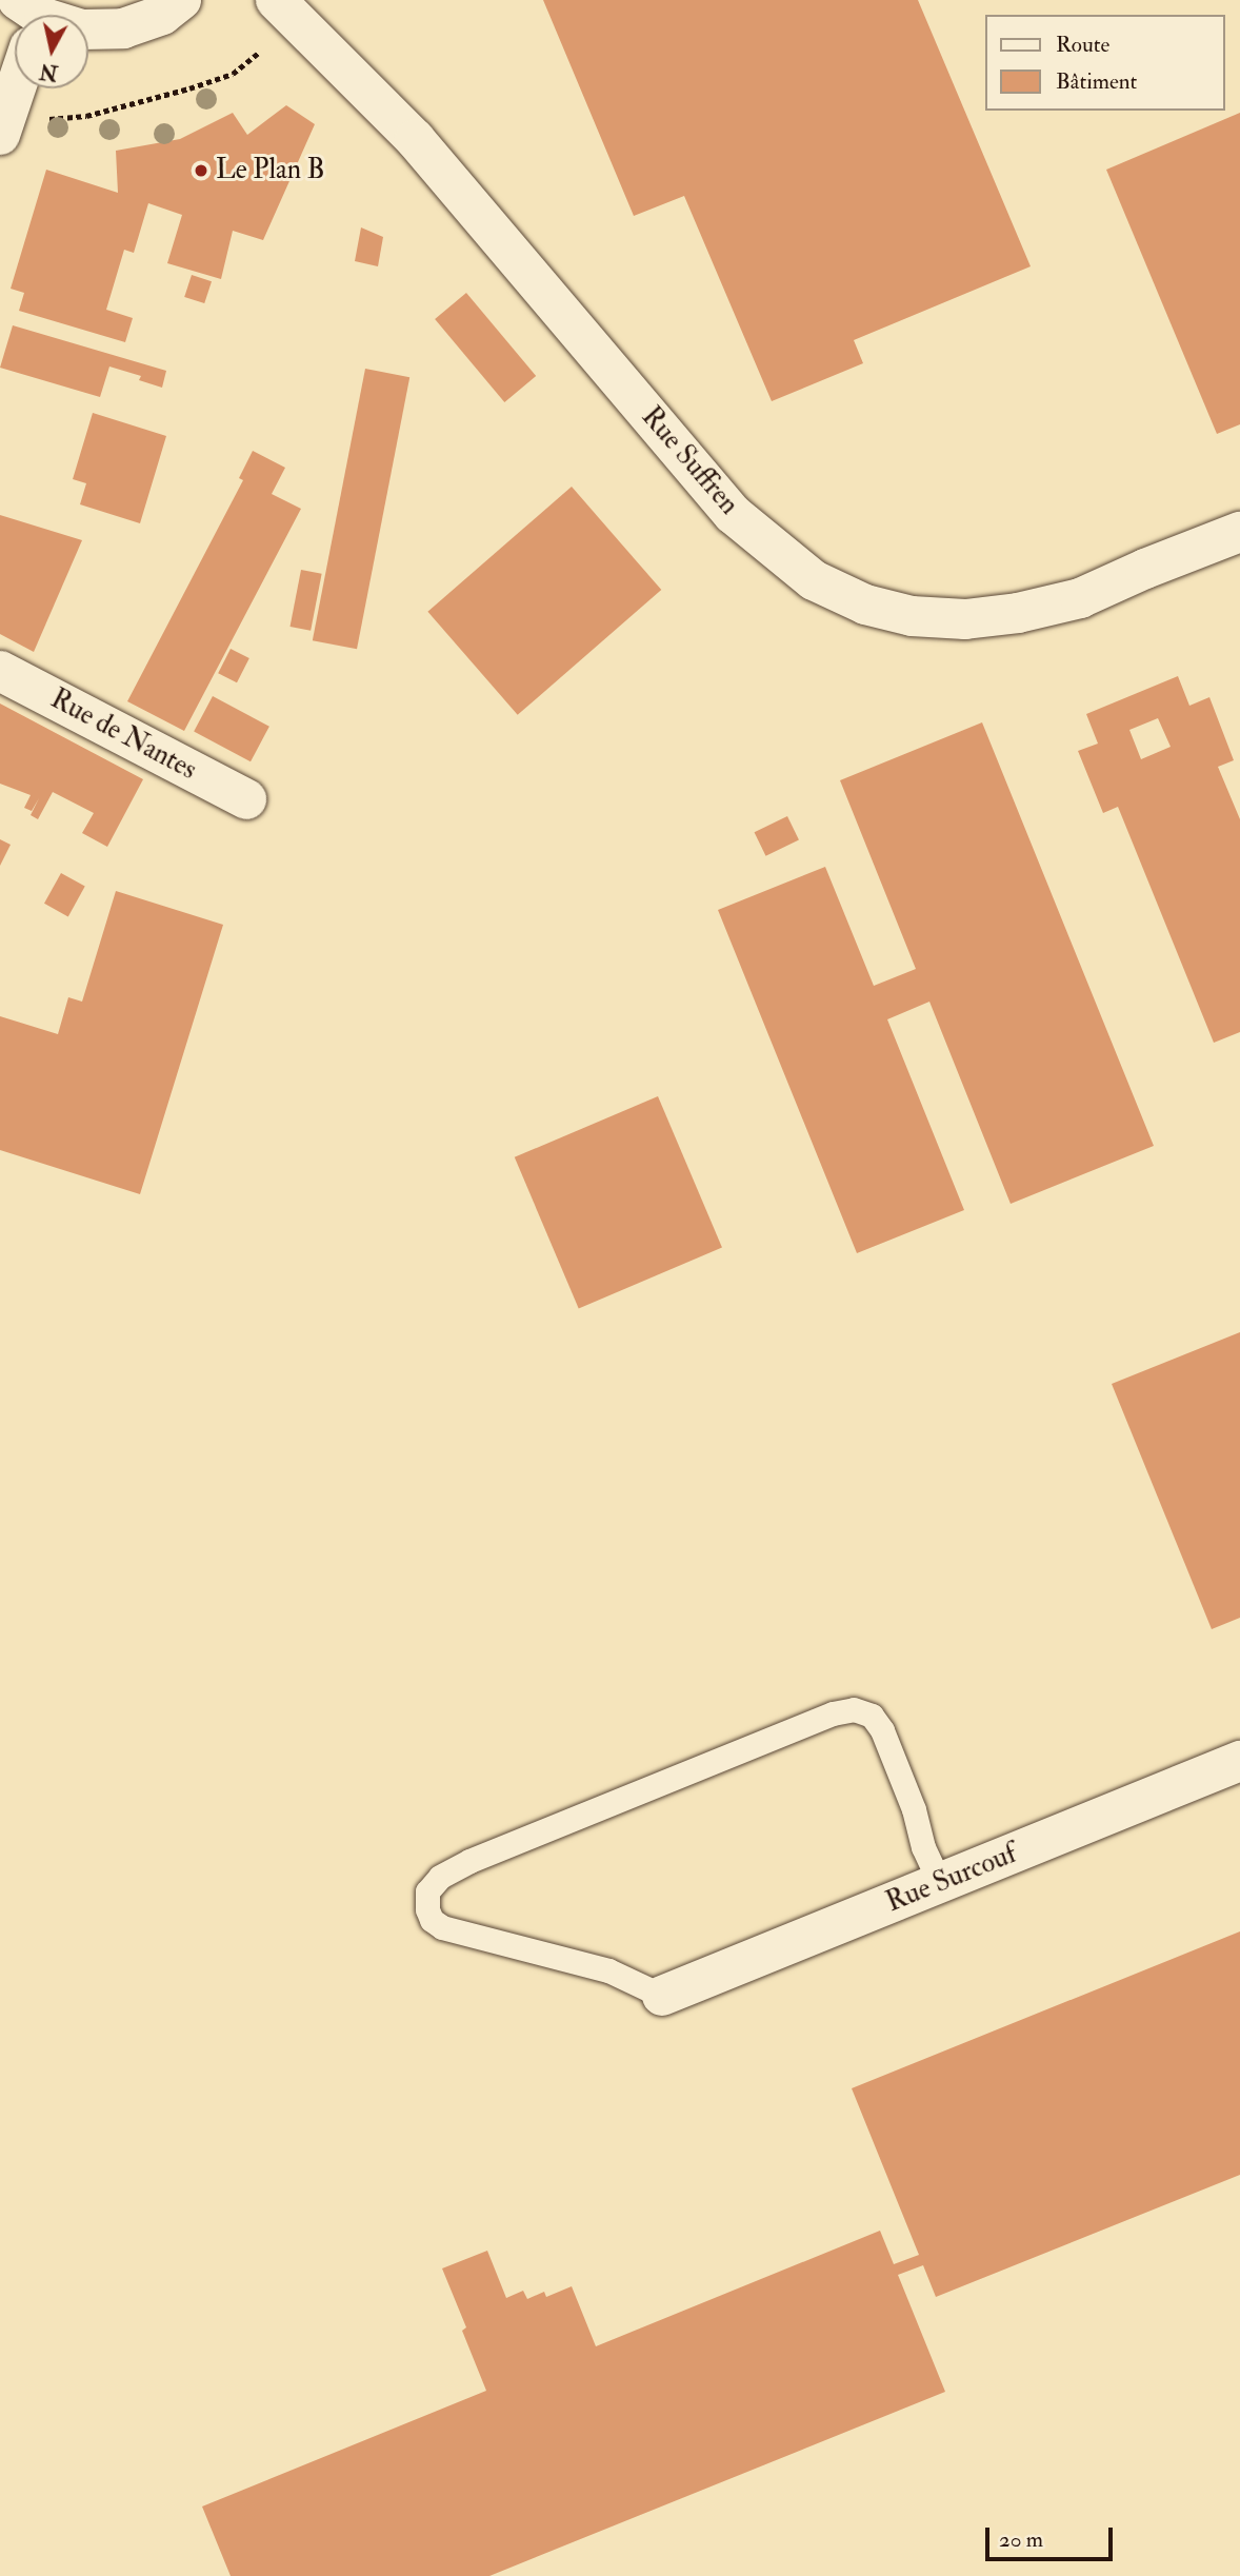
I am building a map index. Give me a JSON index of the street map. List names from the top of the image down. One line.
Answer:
{"streets":{"street":["Rue Suffren","Rue de Nantes","Rue Surcouf"]},"places":["Le Plan B"],"legend":["Route","Bâtiment"],"scale_bar":"20 m","north":"bottom"}
